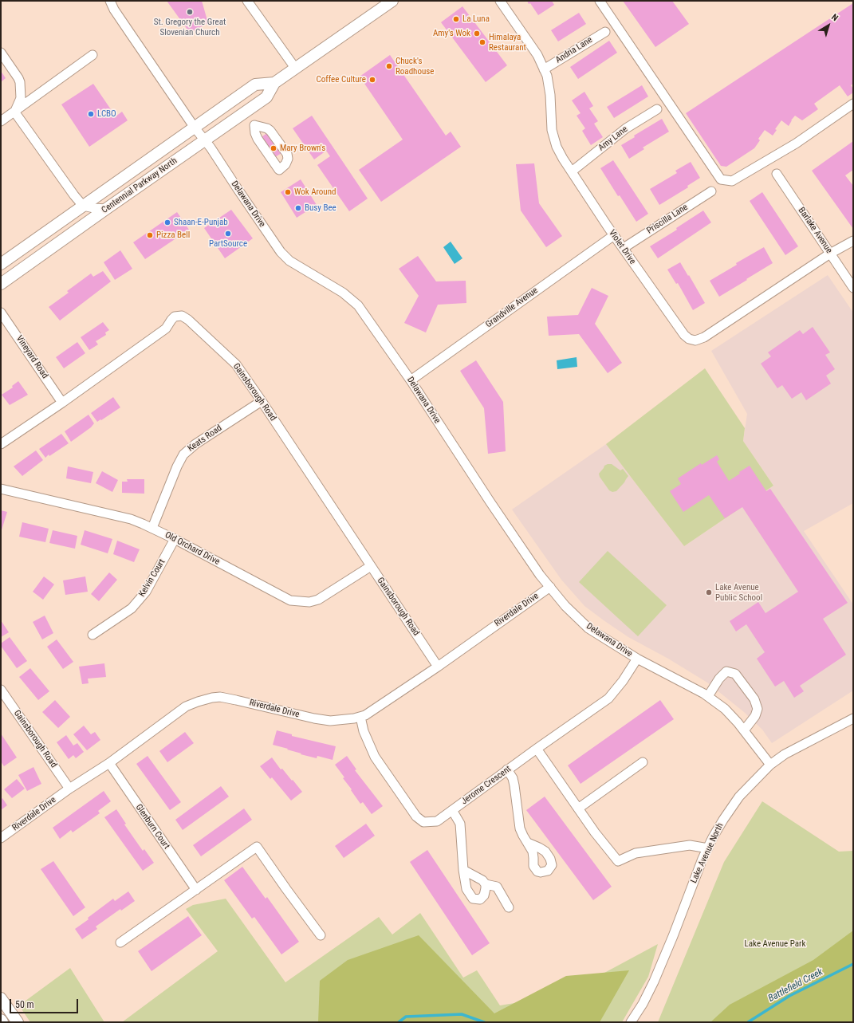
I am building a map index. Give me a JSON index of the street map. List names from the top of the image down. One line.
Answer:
{"streets":{"main road":["Centennial Parkway North"],"street":["Andria Lane","Amy Lane","Delawana Drive","Priscilla Lane","Barlake Avenue","Violet Drive","Grandville Avenue","Vineyard Road","Gainsborough Road","Keats Road","Old Orchard Drive","Kelvin Court","Riverdale Drive","Jerome Crescent","Glenburn Court","Lake Avenue North"]},"crossings":[["Andria Lane","Violet Drive"],["Amy Lane","Violet Drive"],["Centennial Parkway North","Delawana Drive"],["Delawana Drive","Grandville Avenue"],["Delawana Drive","Riverdale Drive"],["Delawana Drive","Jerome Crescent"],["Delawana Drive","Lake Avenue North"],["Priscilla Lane","Violet Drive"],["Barlake Avenue","Violet Drive"],["Violet Drive","Grandville Avenue"],["Vineyard Road","Gainsborough Road"],["Gainsborough Road","Keats Road"],["Gainsborough Road","Old Orchard Drive"],["Gainsborough Road","Riverdale Drive"],["Keats Road","Old Orchard Drive"],["Old Orchard Drive","Kelvin Court"],["Riverdale Drive","Jerome Crescent"],["Riverdale Drive","Glenburn Court"]],"water":["Battlefield Creek"],"parks":["Lake Avenue Park"],"places":["St. Gregory the Great Slovenian Church","La Luna","Amy's Wok","Himalaya Restaurant","Chuck's Roadhouse","Coffee Culture","LCBO","Mary Brown's","Wok Around","Busy Bee","Shaan-E-Punjab","PartSource","Pizza Bell","Lake Avenue Public School"],"scale_bar":"50 m","north":"top right"}
